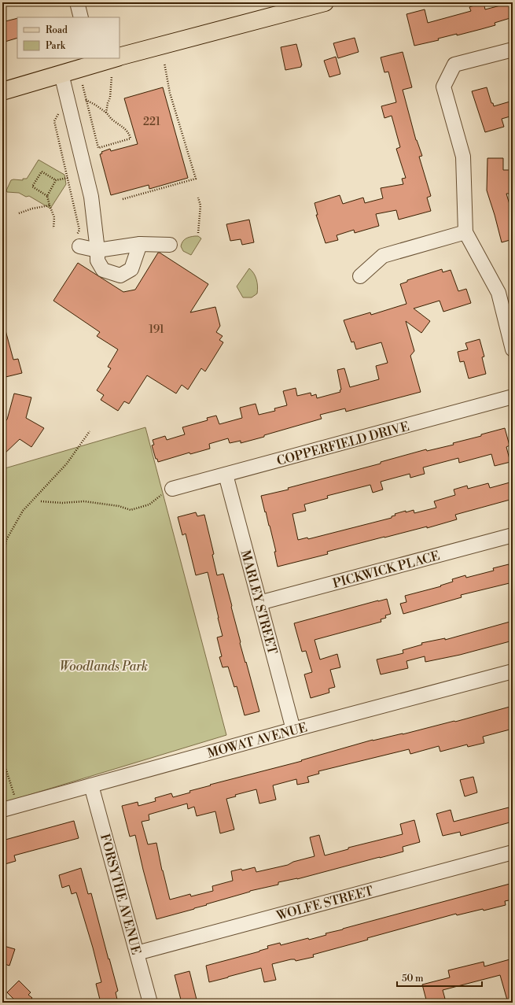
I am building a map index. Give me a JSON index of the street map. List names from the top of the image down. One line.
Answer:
{"streets":{"street":["COPPERFIELD DRIVE","PICKWICK PLACE","MARLEY STREET","MOWAT AVENUE","FORSYTHE AVENUE","WOLFE STREET"]},"crossings":[["COPPERFIELD DRIVE","MARLEY STREET"],["PICKWICK PLACE","MARLEY STREET"],["MARLEY STREET","MOWAT AVENUE"],["MOWAT AVENUE","FORSYTHE AVENUE"],["FORSYTHE AVENUE","WOLFE STREET"]],"parks":["Woodlands Park"],"house_numbers":["221","191"],"legend":["Road","Park"],"scale_bar":"50 m"}
